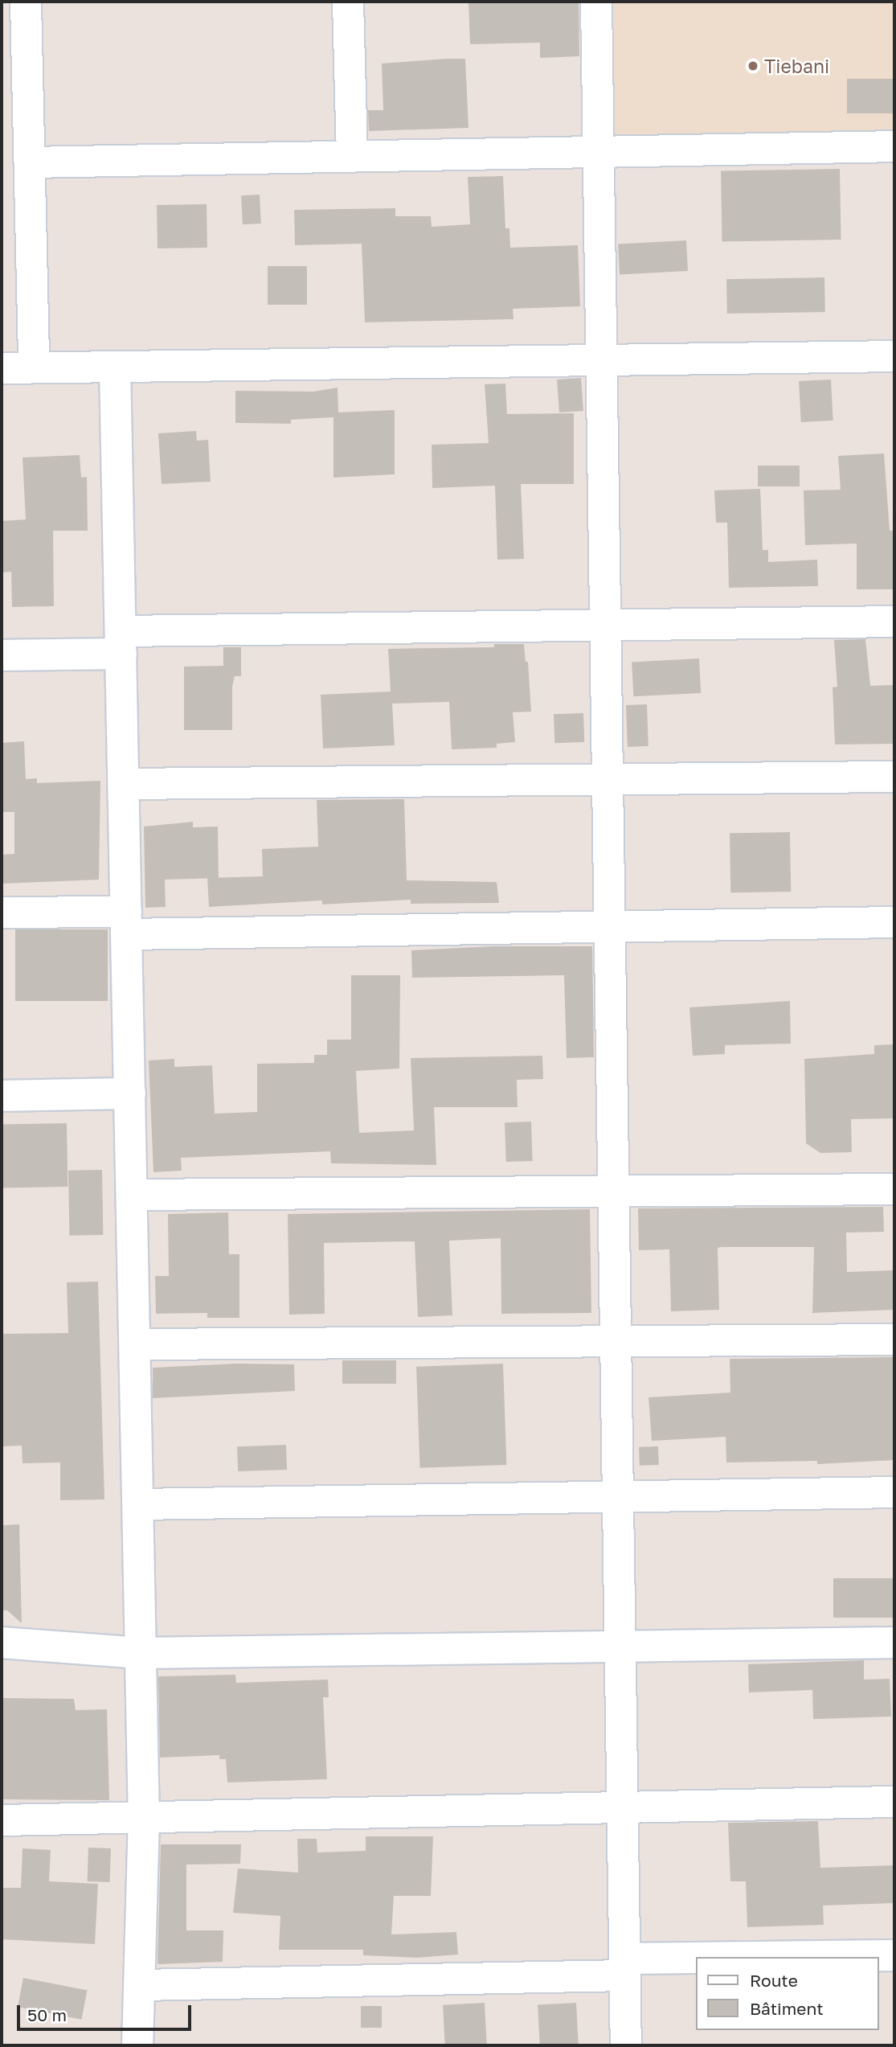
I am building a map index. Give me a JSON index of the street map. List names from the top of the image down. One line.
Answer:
{"places":["Tiebani"],"legend":["Route","Bâtiment"],"scale_bar":"50 m"}
